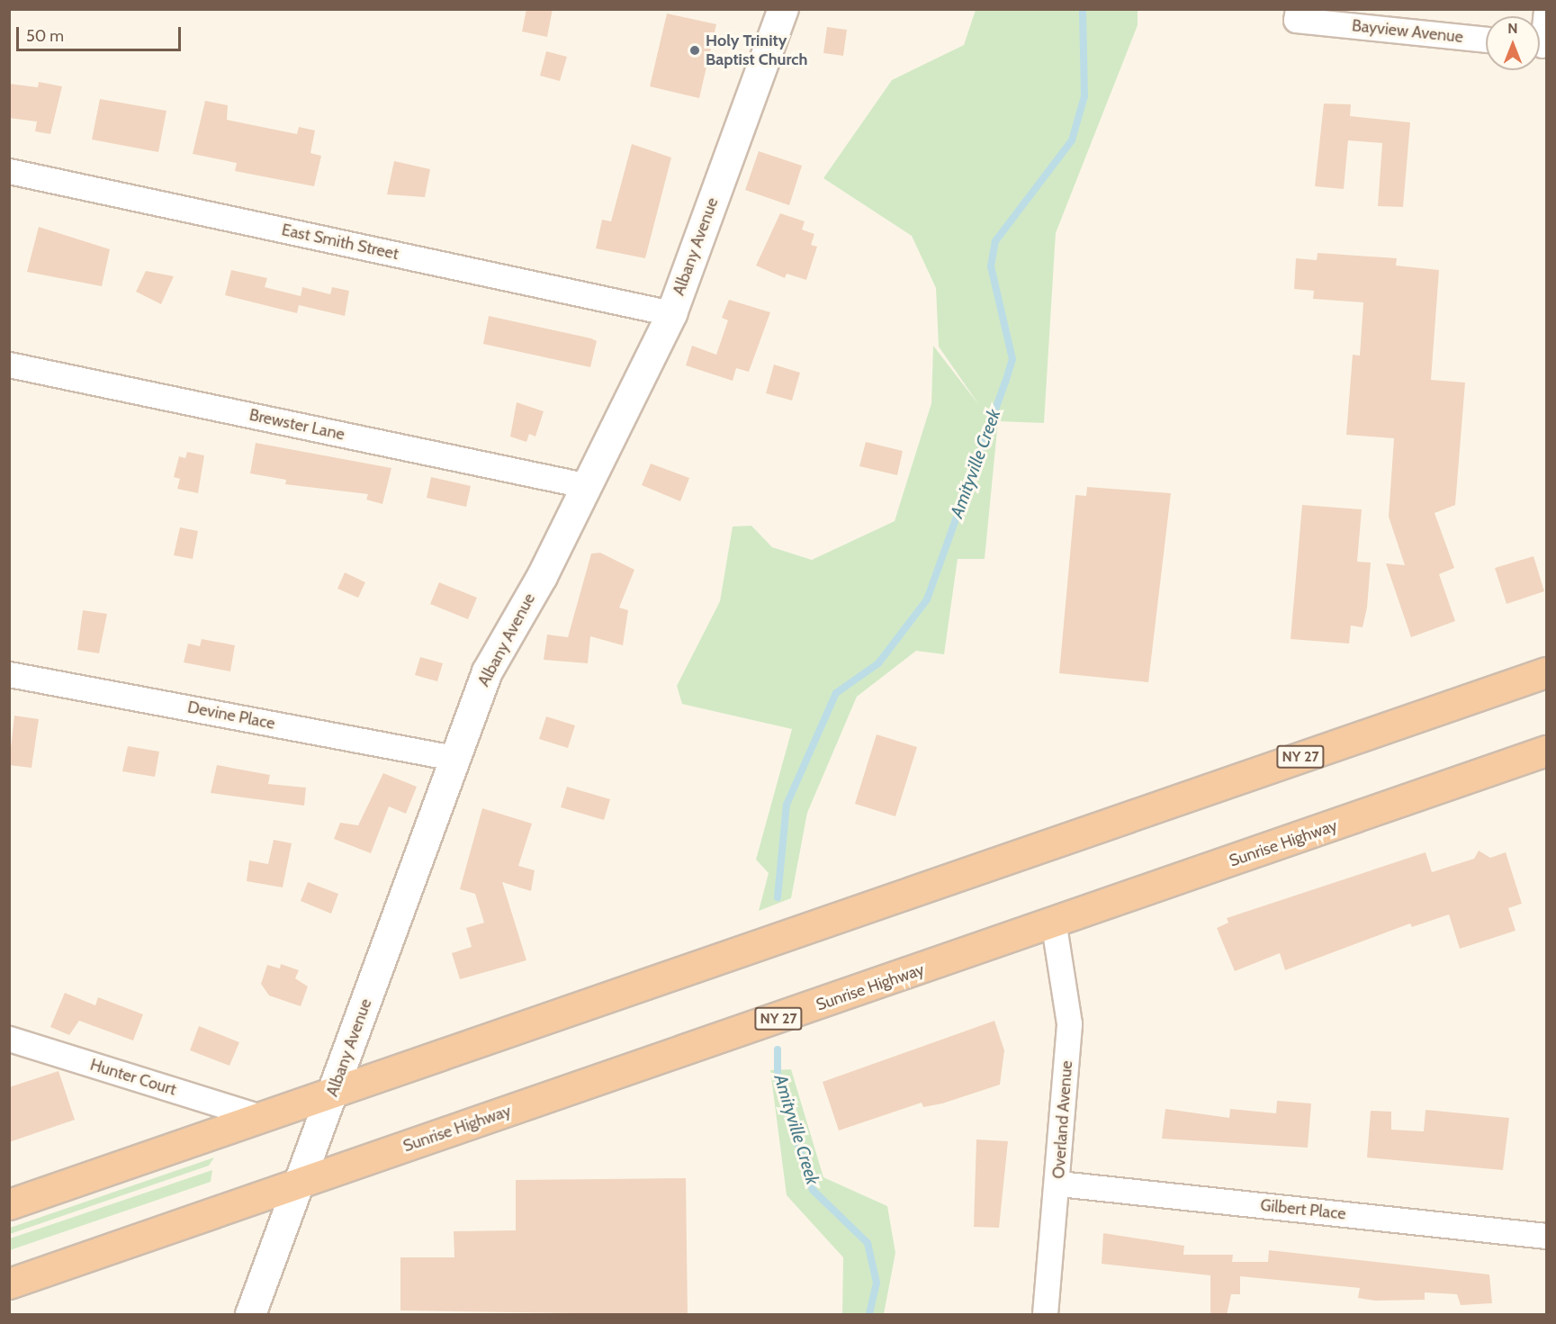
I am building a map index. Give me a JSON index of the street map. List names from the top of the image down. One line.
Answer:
{"streets":{"highway":["NY 27","Sunrise Highway"],"street":["Bayview Avenue","East Smith Street","Albany Avenue","Brewster Lane","Devine Place","Hunter Court","Overland Avenue","Gilbert Place"]},"crossings":[["East Smith Street","Albany Avenue"],["Albany Avenue","Brewster Lane"],["Albany Avenue","Devine Place"],["Albany Avenue","NY 27"],["Albany Avenue","Sunrise Highway"],["NY 27","Hunter Court"],["Sunrise Highway","Overland Avenue"],["Overland Avenue","Gilbert Place"]],"water":["Amityville Creek"],"places":["Holy Trinity Baptist Church"],"scale_bar":"50 m","north":"top"}
